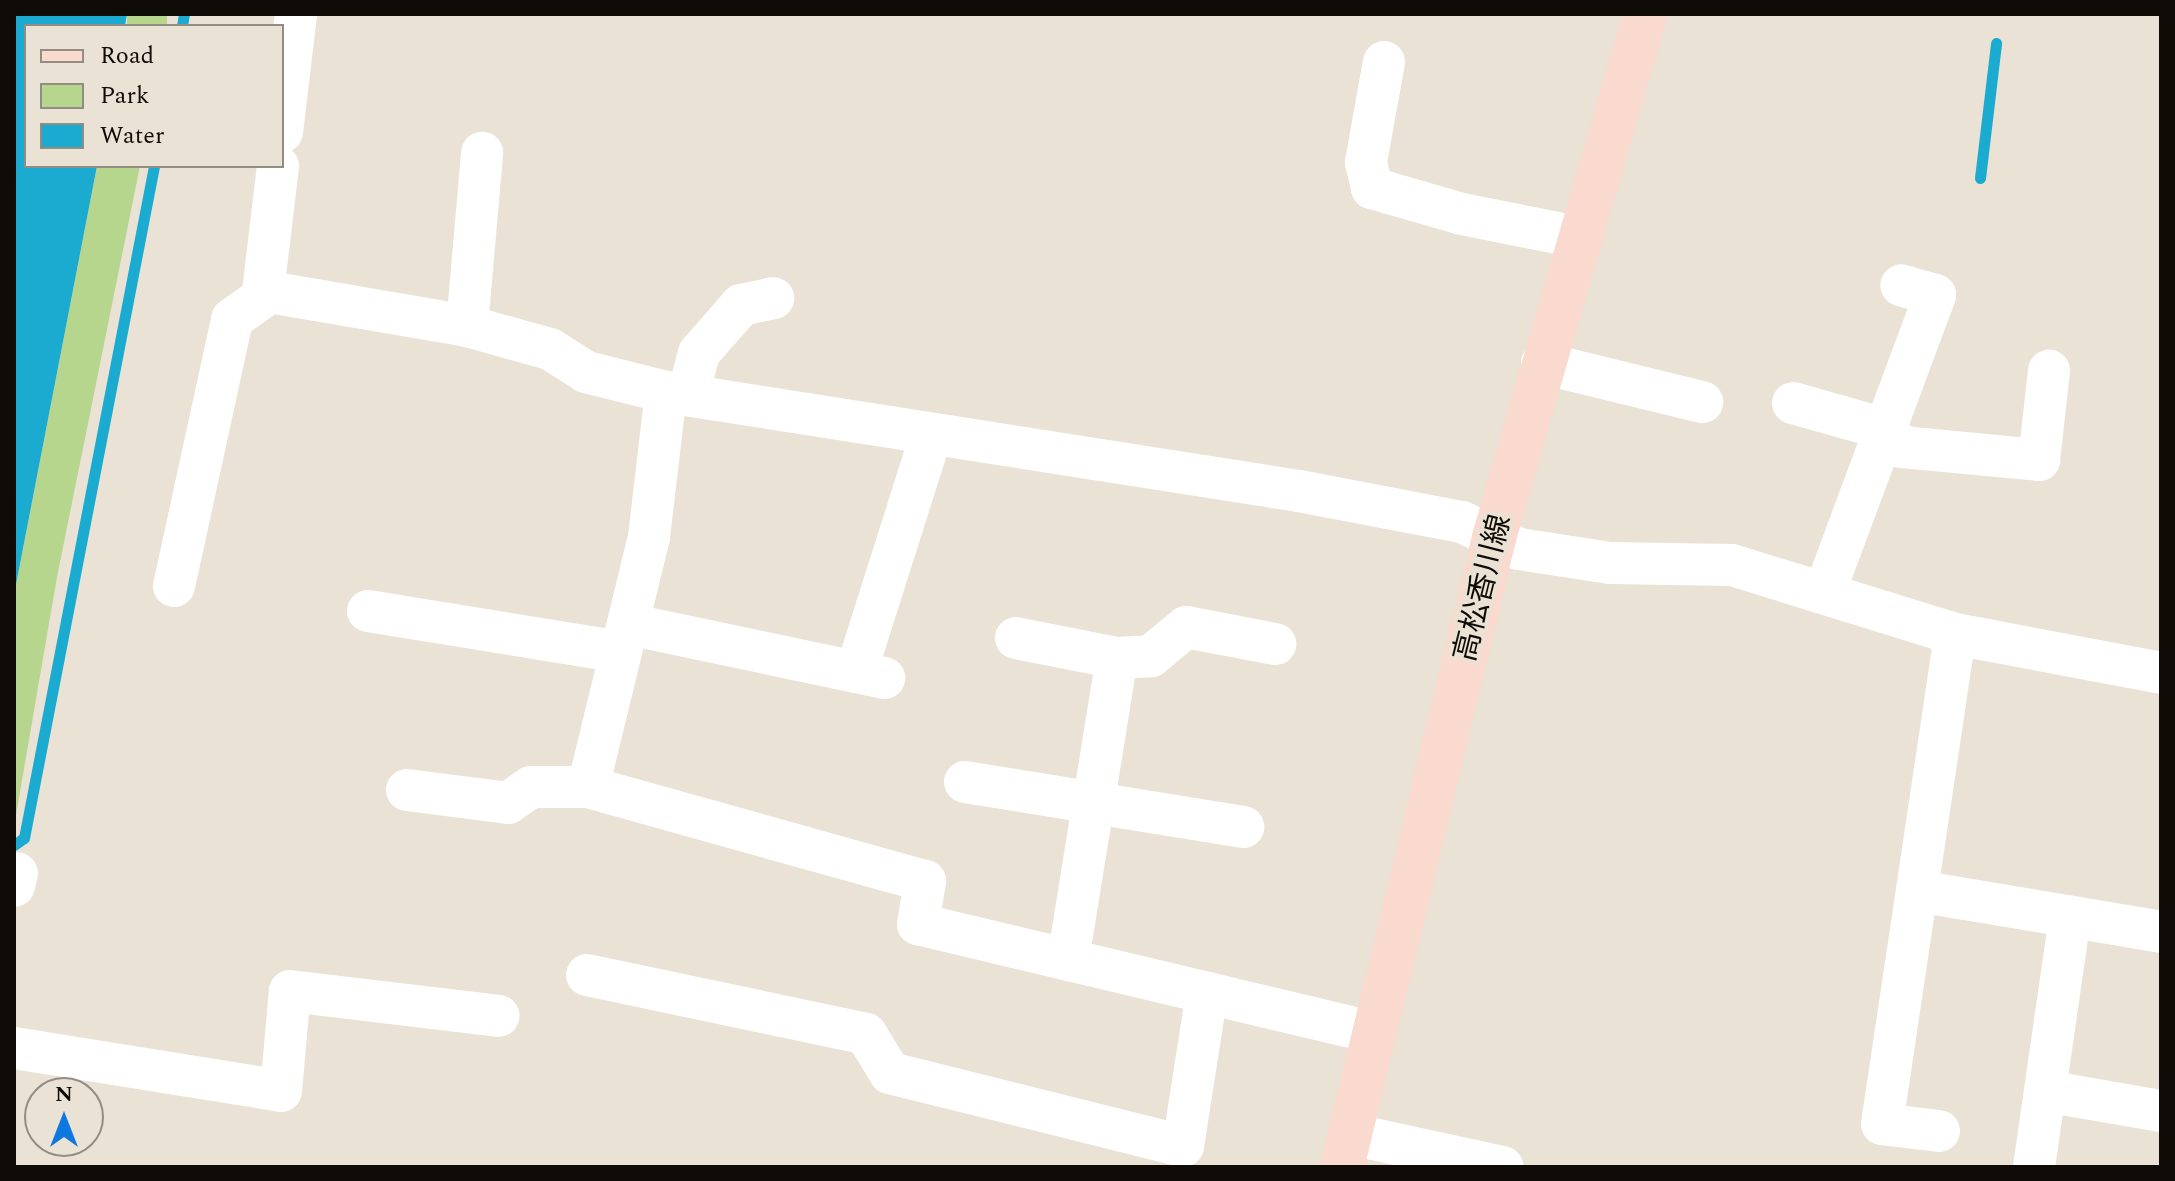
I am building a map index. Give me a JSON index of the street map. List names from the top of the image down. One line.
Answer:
{"streets":{"main road":["高松香川線"]},"legend":["Road","Park","Water"],"north":"top"}
